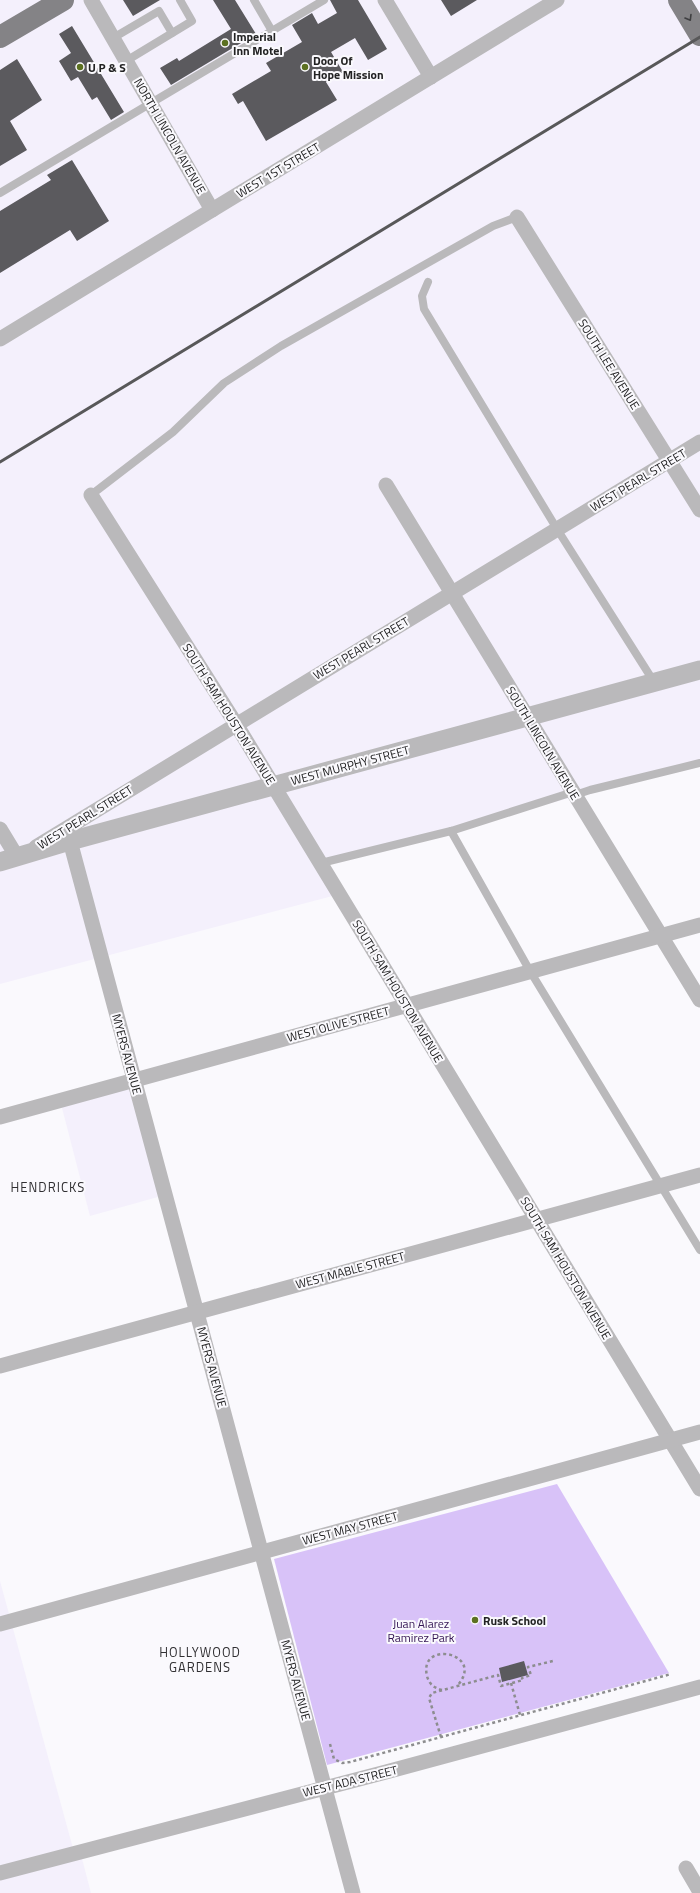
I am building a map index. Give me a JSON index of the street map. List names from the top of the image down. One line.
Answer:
{"streets":{"street":["NORTH LINCOLN AVENUE","WEST 1ST STREET","SOUTH LEE AVENUE","WEST PEARL STREET","SOUTH SAM HOUSTON AVENUE","SOUTH LINCOLN AVENUE","WEST MURPHY STREET","WEST OLIVE STREET","MYERS AVENUE","WEST MABLE STREET","WEST MAY STREET","WEST ADA STREET"]},"crossings":[["NORTH LINCOLN AVENUE","WEST 1ST STREET"],["SOUTH LEE AVENUE","WEST PEARL STREET"],["WEST PEARL STREET","SOUTH SAM HOUSTON AVENUE"],["WEST PEARL STREET","SOUTH LINCOLN AVENUE"],["WEST PEARL STREET","WEST MURPHY STREET"],["SOUTH SAM HOUSTON AVENUE","WEST MURPHY STREET"],["SOUTH SAM HOUSTON AVENUE","WEST OLIVE STREET"],["SOUTH SAM HOUSTON AVENUE","WEST MABLE STREET"],["SOUTH SAM HOUSTON AVENUE","WEST MAY STREET"],["SOUTH LINCOLN AVENUE","WEST MURPHY STREET"],["SOUTH LINCOLN AVENUE","WEST OLIVE STREET"],["WEST MURPHY STREET","MYERS AVENUE"],["WEST OLIVE STREET","MYERS AVENUE"],["MYERS AVENUE","WEST MABLE STREET"],["MYERS AVENUE","WEST MAY STREET"],["MYERS AVENUE","WEST ADA STREET"]],"districts":["HENDRICKS","HOLLYWOOD GARDENS"],"parks":["Juan Alarez Ramirez Park"],"places":["Imperial Inn Motel","U P & S","Door Of Hope Mission","Rusk School"]}
